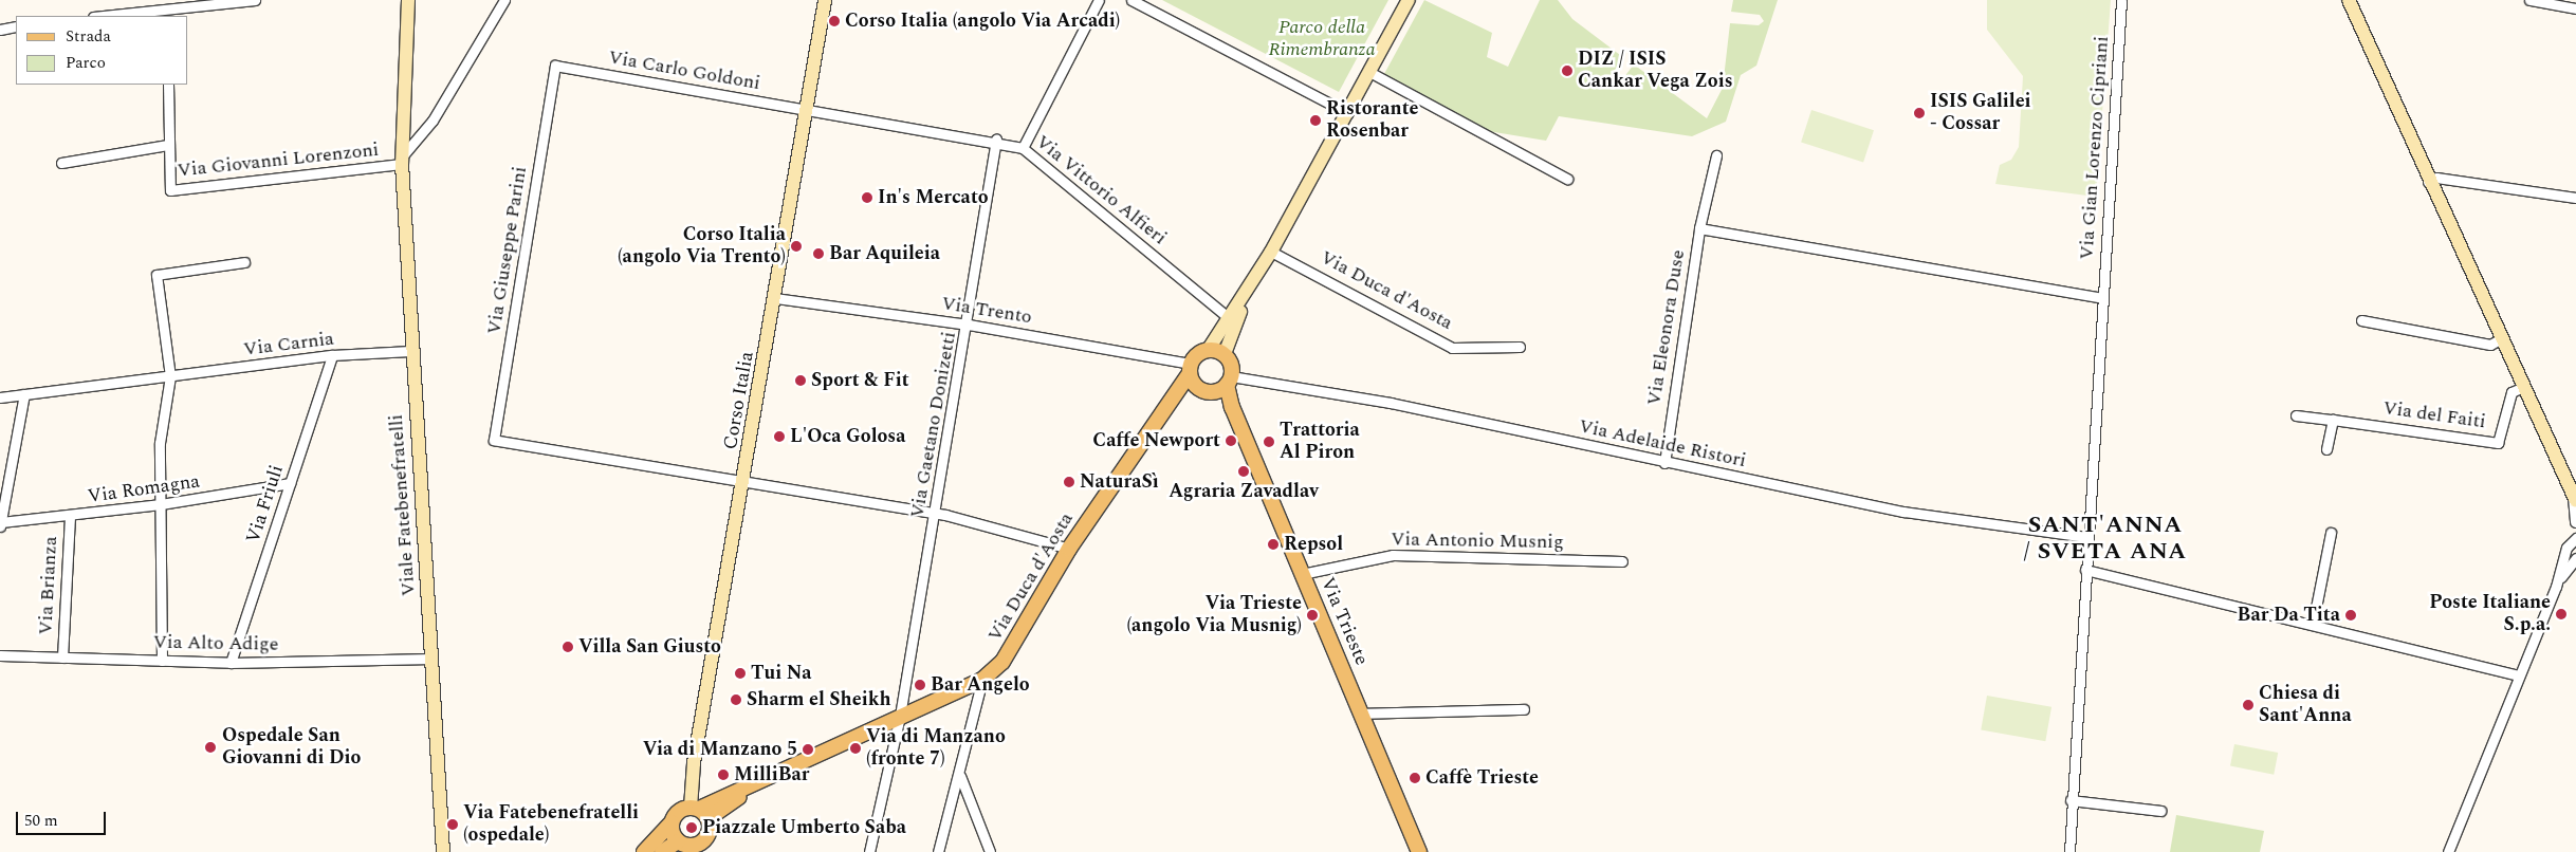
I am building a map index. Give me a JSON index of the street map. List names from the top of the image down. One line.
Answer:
{"streets":{"main road":["Via Duca d'Aosta","Via Trieste"],"street":["Via Carlo Goldoni","Via Gian Lorenzo Cipriani","Via Giovanni Lorenzoni","Via Vittorio Alfieri","Via Giuseppe Parini","Via Trento","Via Eleonora Duse","Via Carnia","Corso Italia","Via del Faiti","Via Gaetano Donizetti","Via Adelaide Ristori","Via Romagna","Via Friuli","Viale Fatebenefratelli","Via Antonio Musnig","Via Brianza","Via Alto Adige"]},"crossings":[["Via Carlo Goldoni","Via Vittorio Alfieri"],["Via Carlo Goldoni","Via Giuseppe Parini"],["Via Carlo Goldoni","Corso Italia"],["Via Gian Lorenzo Cipriani","Via Eleonora Duse"],["Via Gian Lorenzo Cipriani","Via Adelaide Ristori"],["Via Giovanni Lorenzoni","Viale Fatebenefratelli"],["Via Vittorio Alfieri","Via Duca d'Aosta"],["Via Vittorio Alfieri","Corso Italia"],["Via Vittorio Alfieri","Via Gaetano Donizetti"],["Via Giuseppe Parini","Corso Italia"],["Via Duca d'Aosta","Via Trento"],["Via Trento","Corso Italia"],["Via Trento","Via Gaetano Donizetti"],["Via Eleonora Duse","Via Adelaide Ristori"],["Via Carnia","Via Friuli"],["Via Carnia","Viale Fatebenefratelli"],["Via Adelaide Ristori","Via Trieste"],["Via Romagna","Via Friuli"],["Via Romagna","Via Brianza"],["Via Friuli","Via Alto Adige"],["Viale Fatebenefratelli","Via Alto Adige"],["Via Antonio Musnig","Via Trieste"],["Via Brianza","Via Alto Adige"]],"districts":["SANT'ANNA / SVETA ANA"],"parks":["Parco della Rimembranza"],"places":["Corso Italia (angolo Via Arcadi)","DIZ / ISIS Cankar Vega Zois","ISIS Galilei - Cossar","Ristorante Rosenbar","In's Mercato","Corso Italia (angolo Via Trento)","Bar Aquileia","Sport & Fit","L'Oca Golosa","Caffe Newport","Trattoria Al Piron","Agraria Zavadlav","NaturaSì","Repsol","Poste Italiane S.p.a.","Via Trieste (angolo Via Musnig)","Bar Da Tita","Villa San Giusto","Tui Na","Bar Angelo","Sharm el Sheikh","Chiesa di Sant'Anna","Ospedale San Giovanni di Dio","Via di Manzano (fronte 7)","Via di Manzano 5","MilliBar","Caffè Trieste","Via Fatebenefratelli (ospedale)","Piazzale Umberto Saba"],"legend":["Strada","Parco"],"scale_bar":"50 m"}
